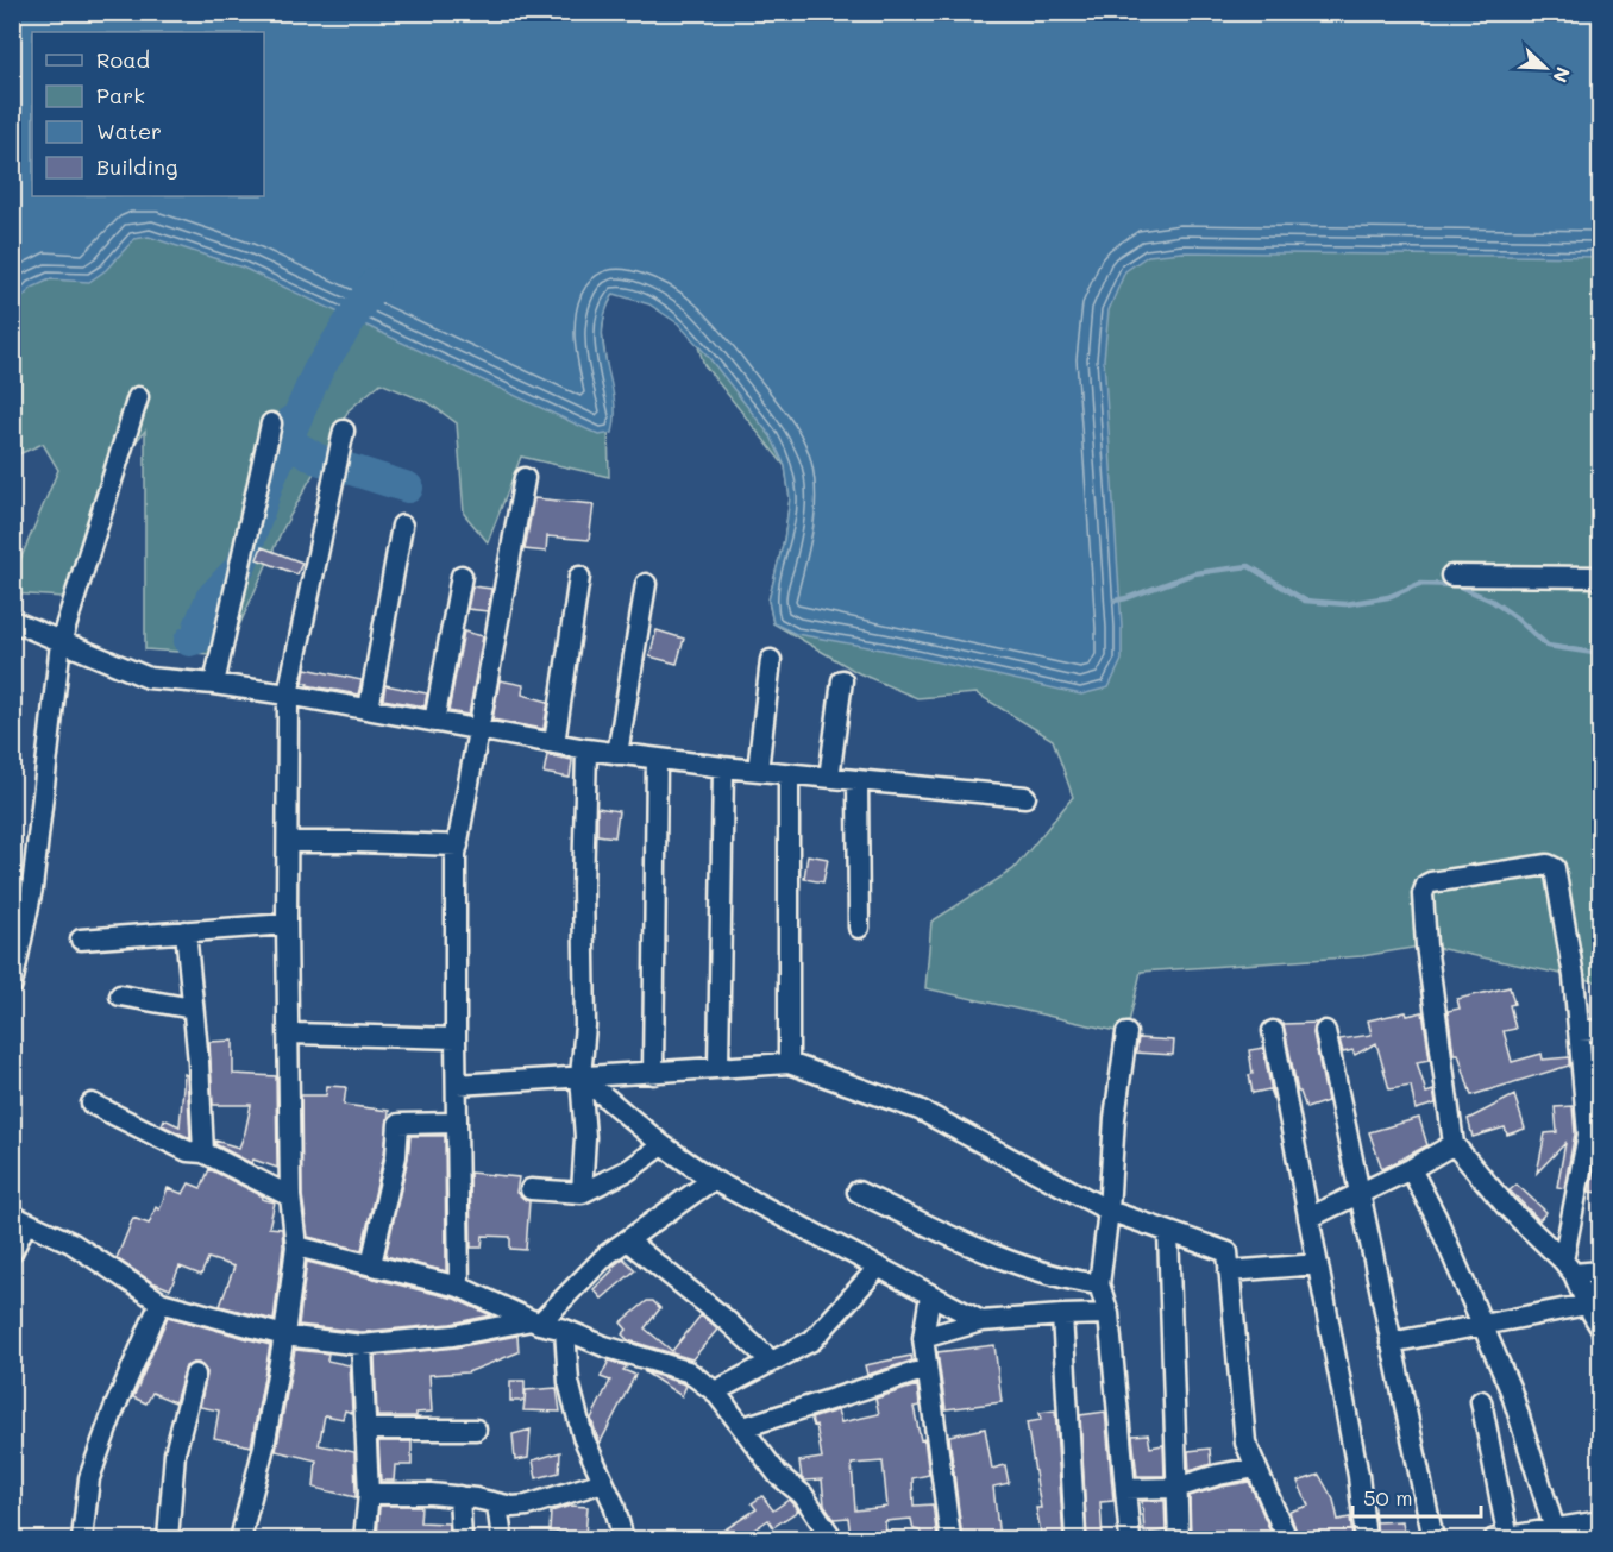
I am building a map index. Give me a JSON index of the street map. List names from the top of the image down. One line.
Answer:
{"legend":["Road","Park","Water","Building"],"scale_bar":"50 m","north":"bottom right"}
